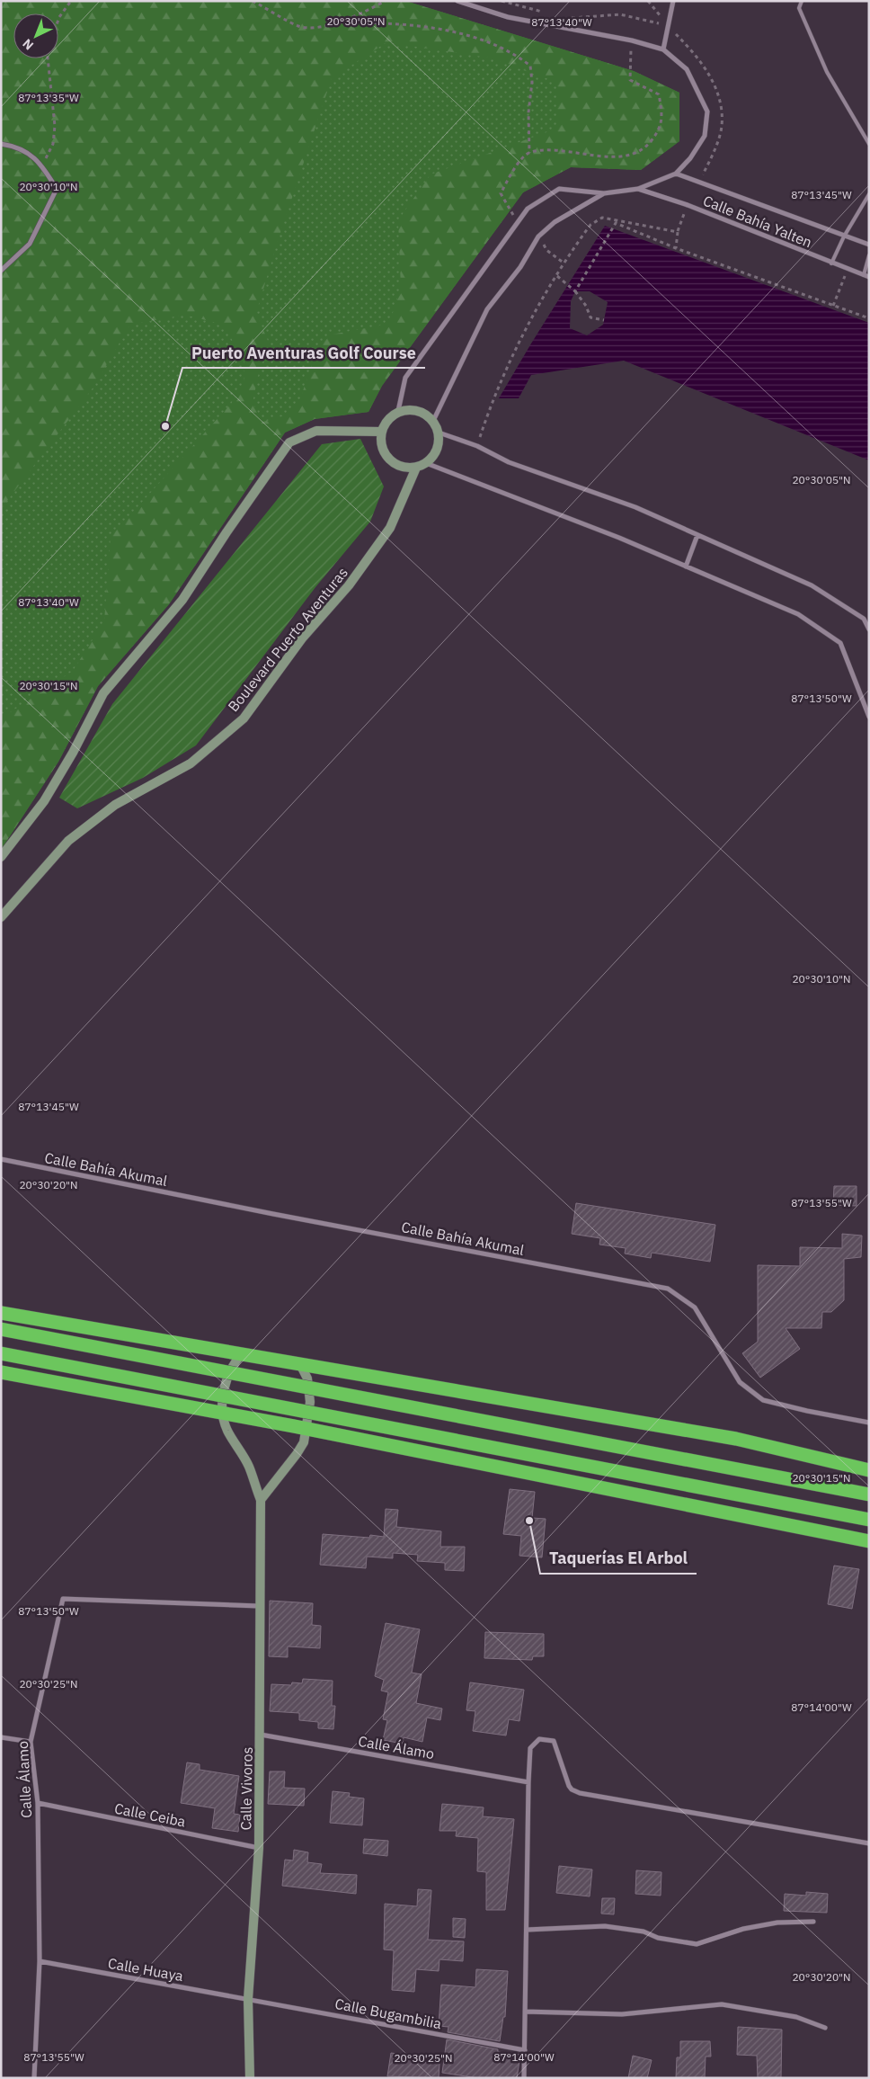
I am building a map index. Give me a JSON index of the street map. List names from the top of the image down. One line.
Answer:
{"streets":{"street":["Calle Bahía Yalten","Boulevard Puerto Aventuras","Calle Bahía Akumal","Calle Álamo","Calle Vivoros","Calle Ceiba","Calle Huaya","Calle Bugambilia"]},"crossings":[["Calle Álamo","Calle Vivoros"],["Calle Álamo","Calle Ceiba"],["Calle Álamo","Calle Huaya"],["Calle Vivoros","Calle Ceiba"],["Calle Vivoros","Calle Huaya"],["Calle Vivoros","Calle Bugambilia"],["Calle Huaya","Calle Bugambilia"]],"places":["Puerto Aventuras Golf Course","Taquerías El Arbol"],"north":"bottom left","coordinates":["20°30'05\"N","87°13'40\"W","87°13'35\"W","20°30'10\"N","87°13'45\"W","20°30'15\"N","87°13'50\"W","20°30'20\"N","87°13'55\"W","20°30'25\"N","87°14'00\"W"]}
